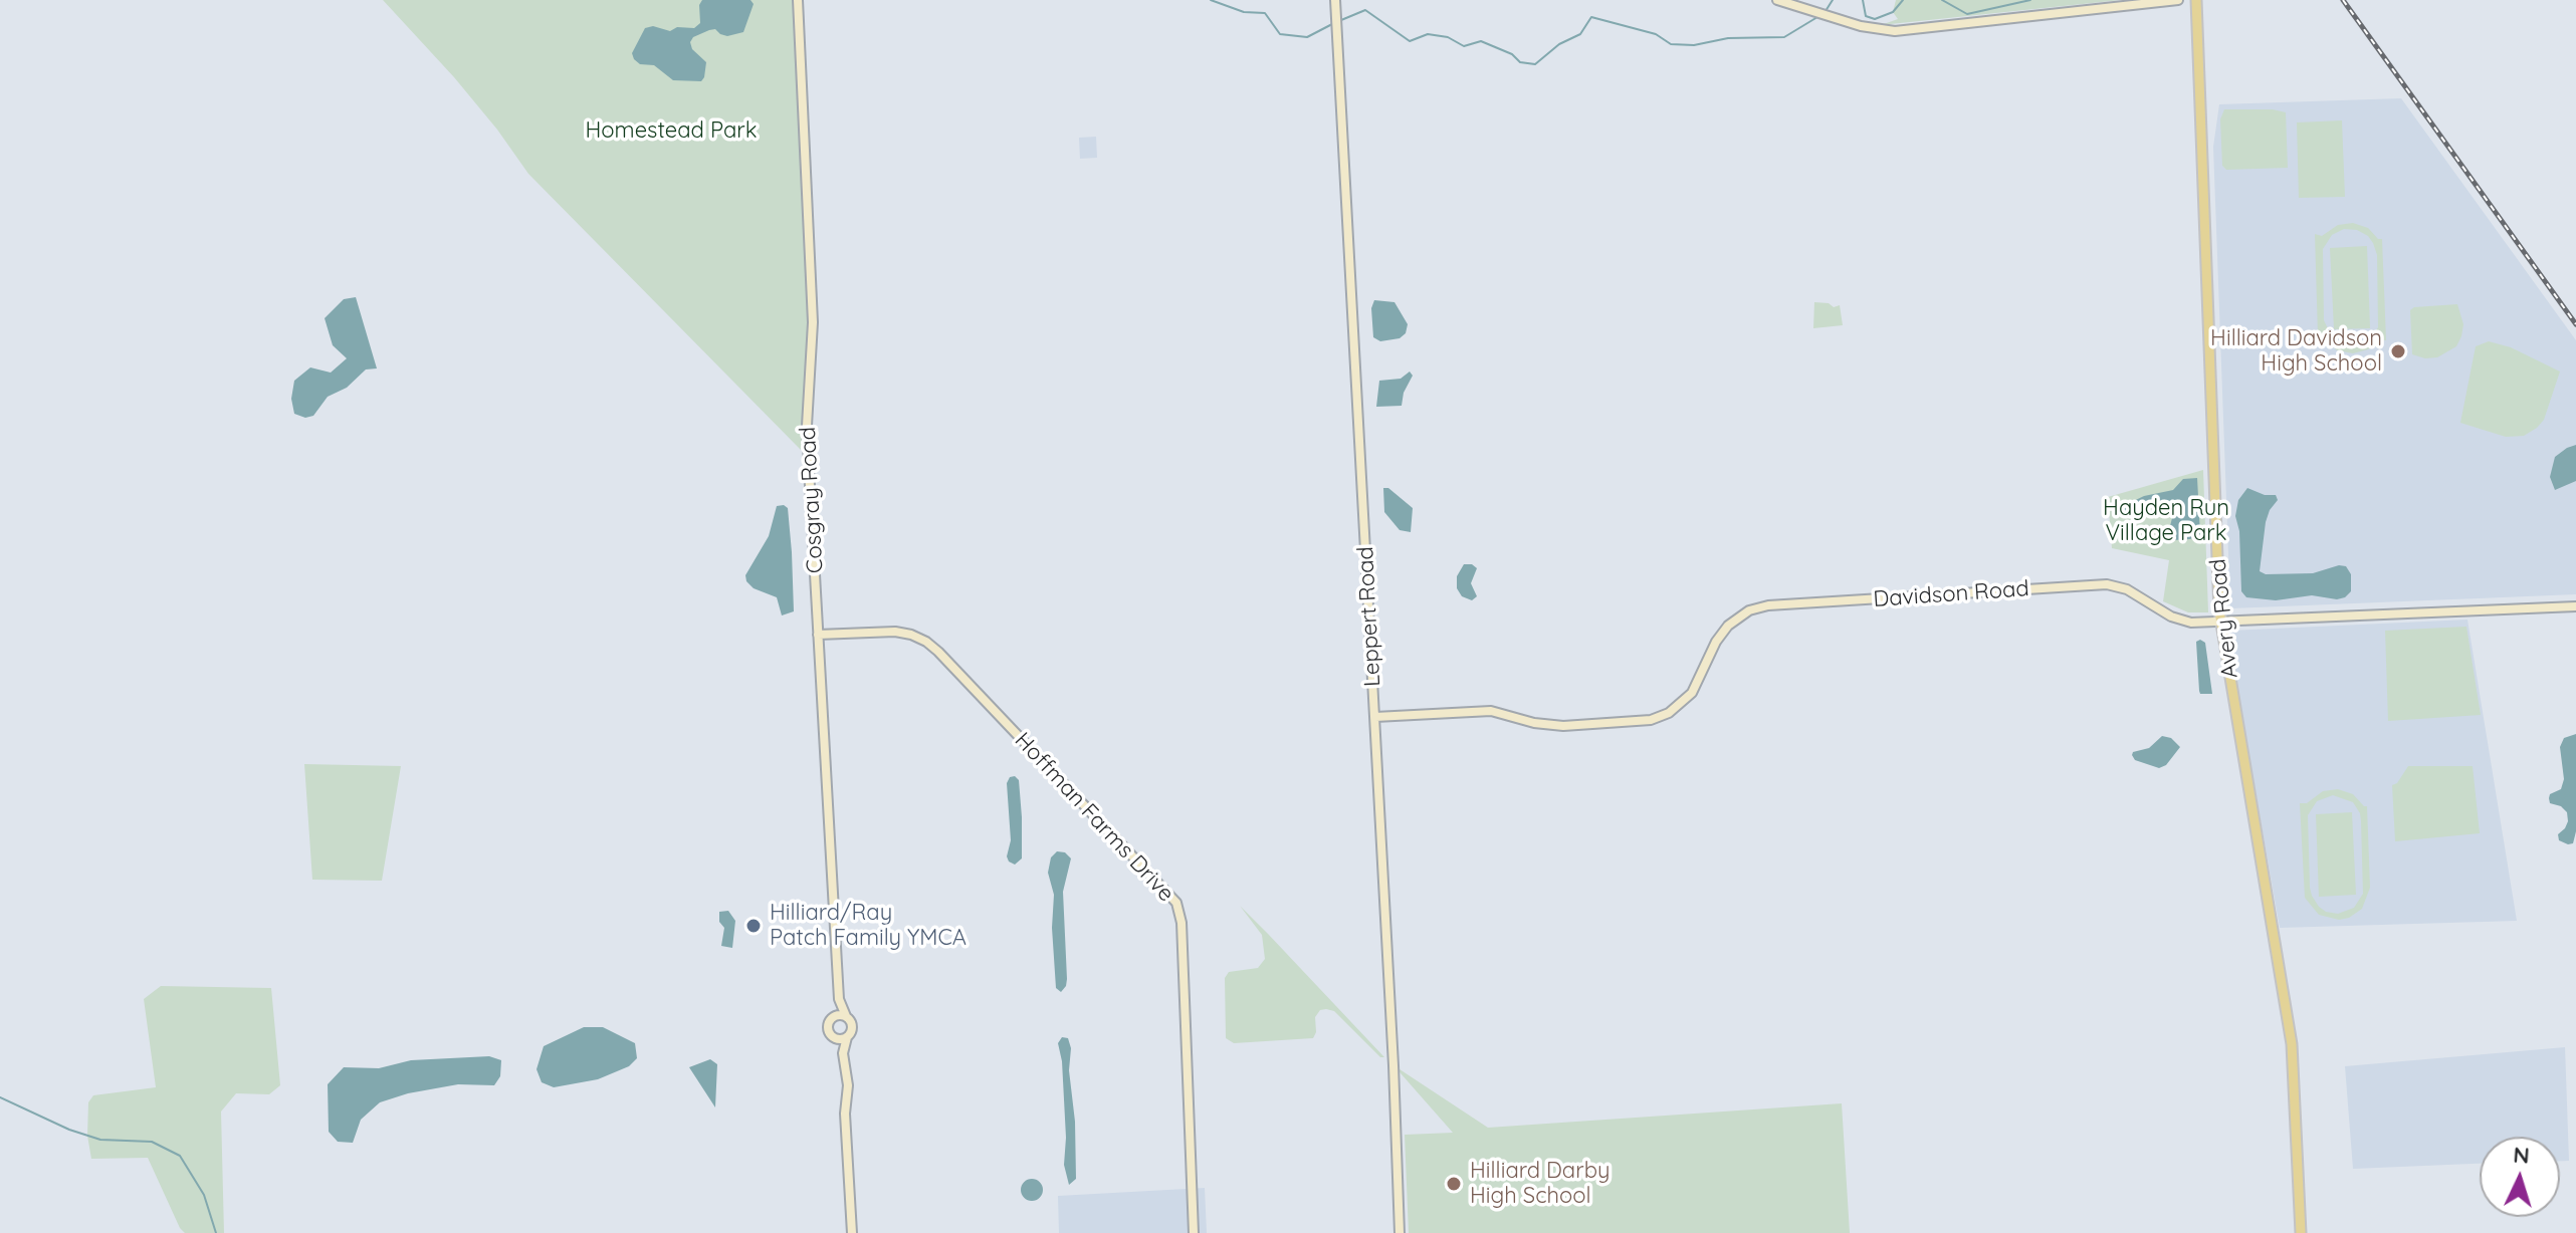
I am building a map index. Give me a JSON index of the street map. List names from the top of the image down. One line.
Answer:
{"streets":{"main road":["Cosgray Road","Davidson Road","Leppert Road","Avery Road","Hoffman Farms Drive"]},"crossings":[["Cosgray Road","Hoffman Farms Drive"],["Davidson Road","Leppert Road"],["Davidson Road","Avery Road"]],"parks":["Homestead Park","Hayden Run Village Park"],"places":["Hilliard Davidson High School","Hilliard/Ray Patch Family YMCA","Hilliard Darby High School"],"north":"top"}
